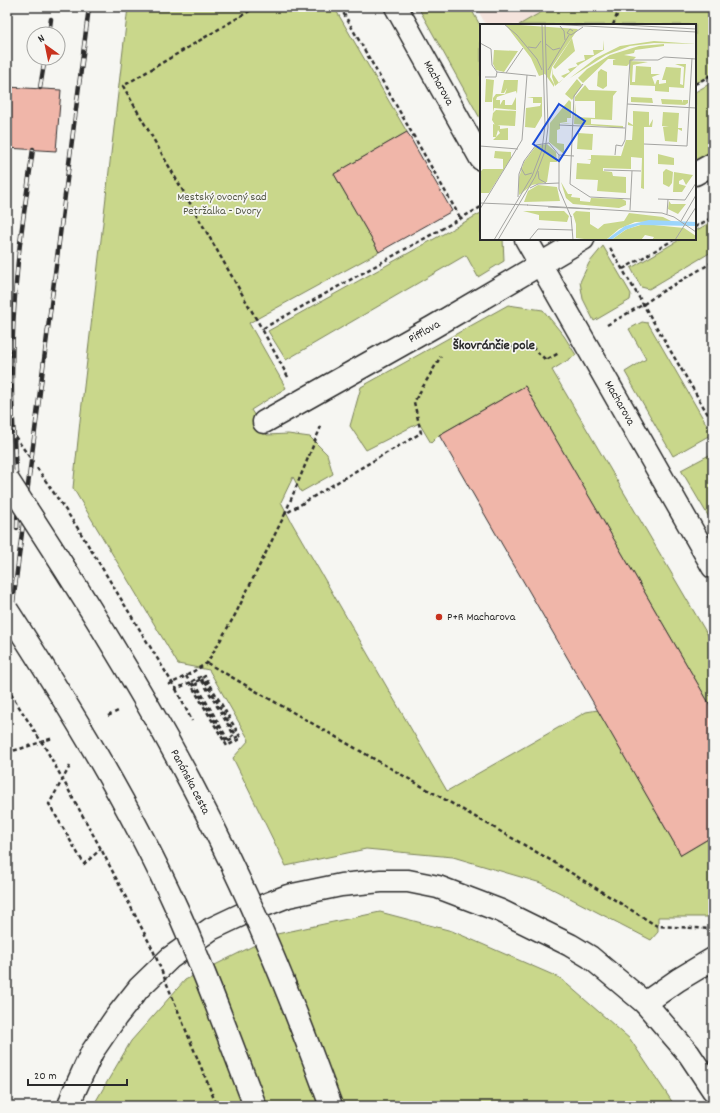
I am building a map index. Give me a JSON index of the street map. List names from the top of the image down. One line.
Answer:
{"streets":{"street":["Macharova","Pifflova","Panónska cesta"]},"crossings":[["Macharova","Pifflova"]],"districts":["Škovránčie pole"],"parks":["Mestský ovocný sad Petržalka - Dvory"],"places":["P+R Macharova"],"scale_bar":"20 m","north":"top left"}
